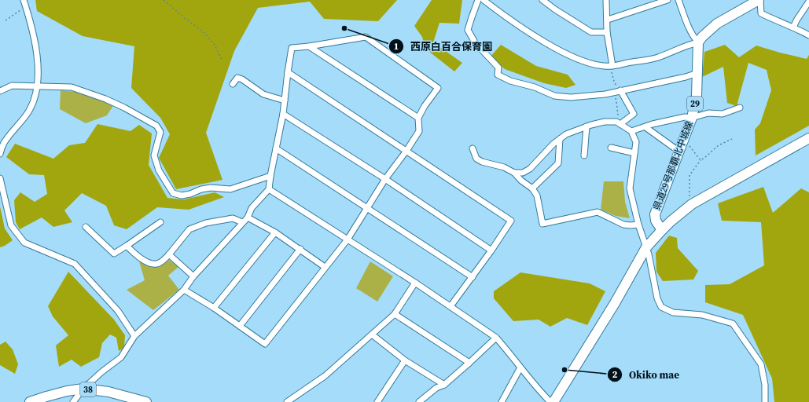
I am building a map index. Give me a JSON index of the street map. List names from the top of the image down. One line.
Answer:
{"streets":{"main road":["29","県道29号那覇北中城線","38"]},"places":["西原白百合保育園","Okiko mae"]}
